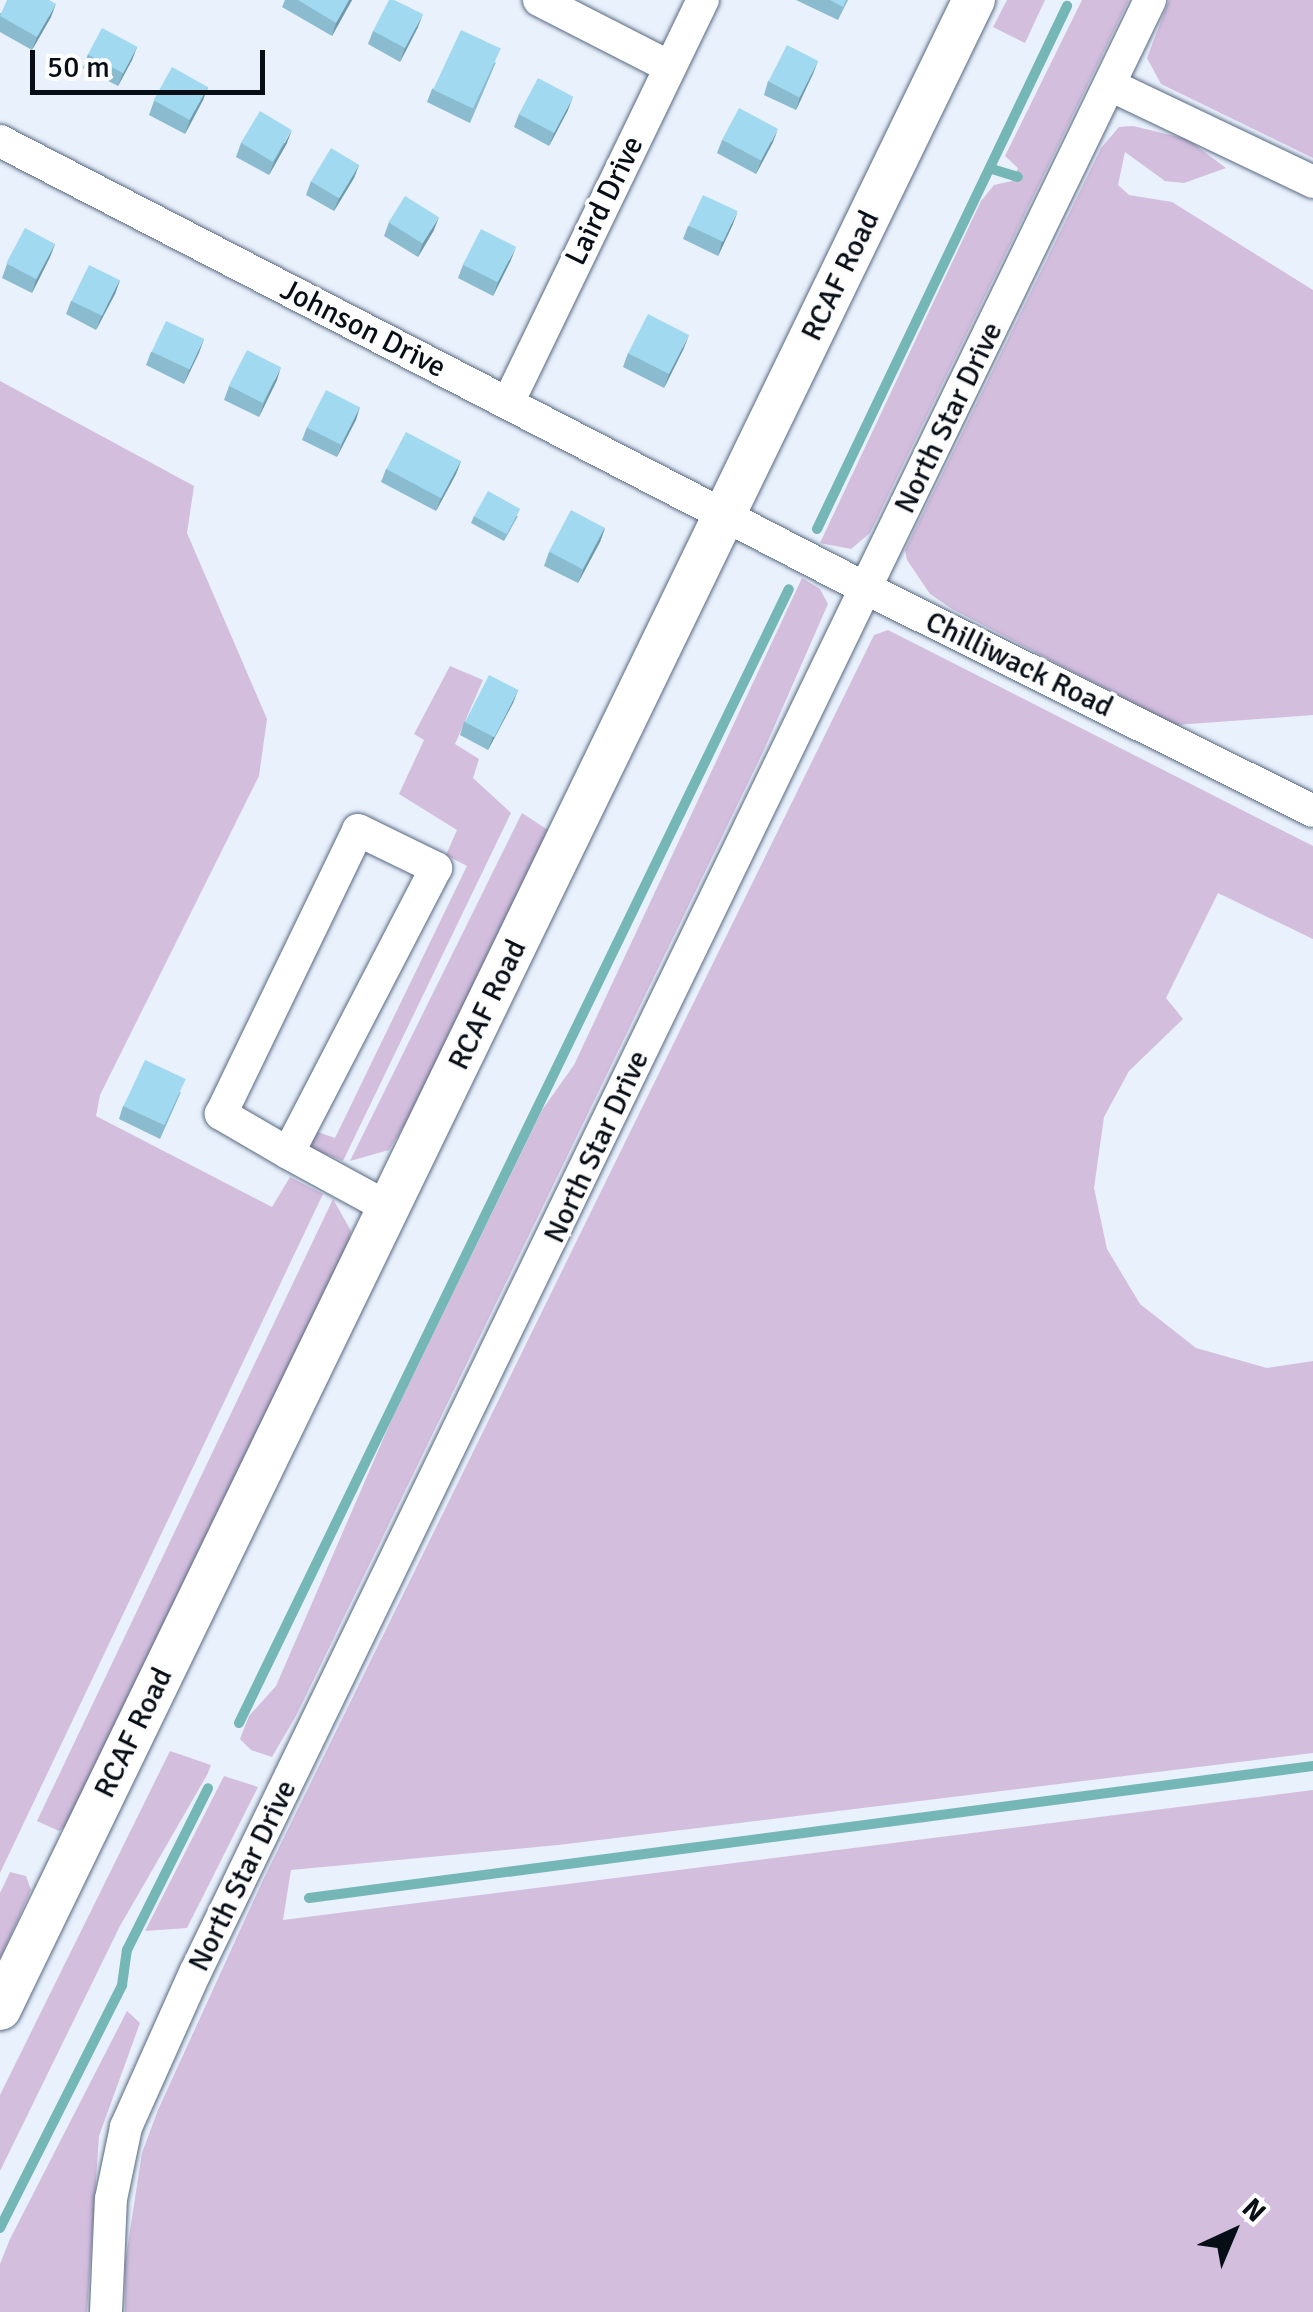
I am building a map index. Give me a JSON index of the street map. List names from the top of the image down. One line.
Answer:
{"streets":{"main road":["RCAF Road"],"street":["Laird Drive","Johnson Drive","North Star Drive","Chilliwack Road"]},"crossings":[["Laird Drive","Johnson Drive"],["RCAF Road","Johnson Drive"],["RCAF Road","Chilliwack Road"],["Johnson Drive","Chilliwack Road"],["North Star Drive","Chilliwack Road"]],"scale_bar":"50 m","north":"top right"}
